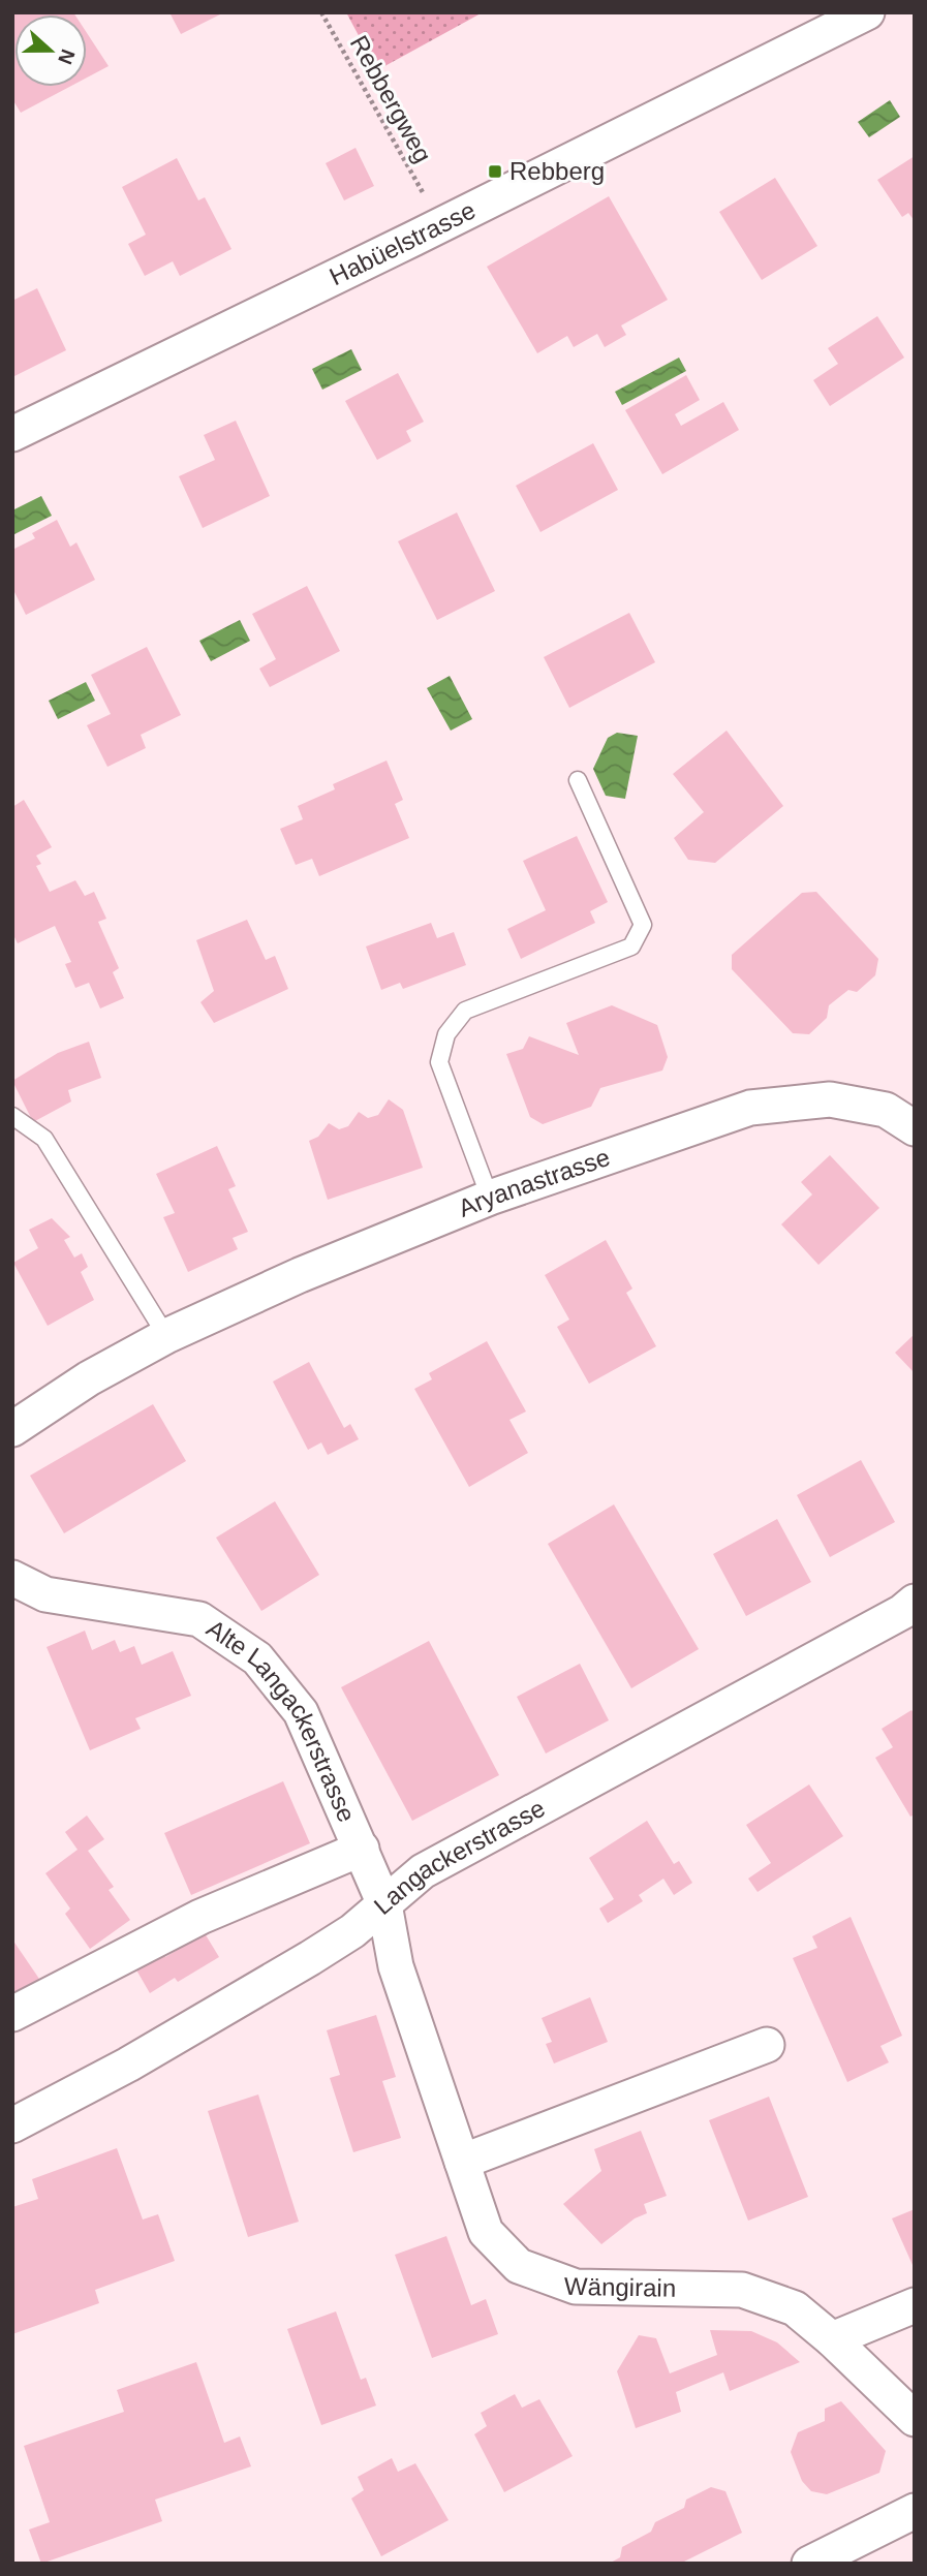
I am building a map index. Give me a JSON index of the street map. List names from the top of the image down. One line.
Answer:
{"streets":{"street":["Habüelstrasse","Aryanastrasse","Alte Langackerstrasse","Langackerstrasse","Wängirain"],"path":["Rebbergweg"]},"crossings":[["Alte Langackerstrasse","Langackerstrasse"],["Alte Langackerstrasse","Wängirain"],["Langackerstrasse","Wängirain"]],"places":{"transit":["Rebberg"]},"north":"right"}
